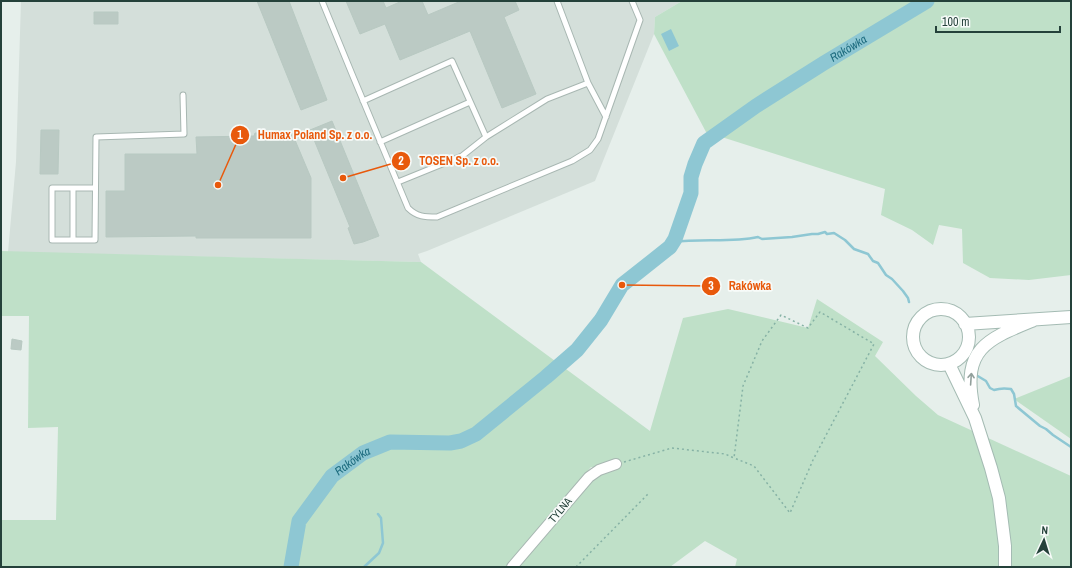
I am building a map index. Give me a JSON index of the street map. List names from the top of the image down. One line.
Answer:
{"streets":{"street":["TYLNA"]},"water":["Rakówka"],"places":["TOSEN Sp. z o.o.","Humax Poland Sp. z o.o.","Rakówka"],"scale_bar":"100 m","north":"top"}
